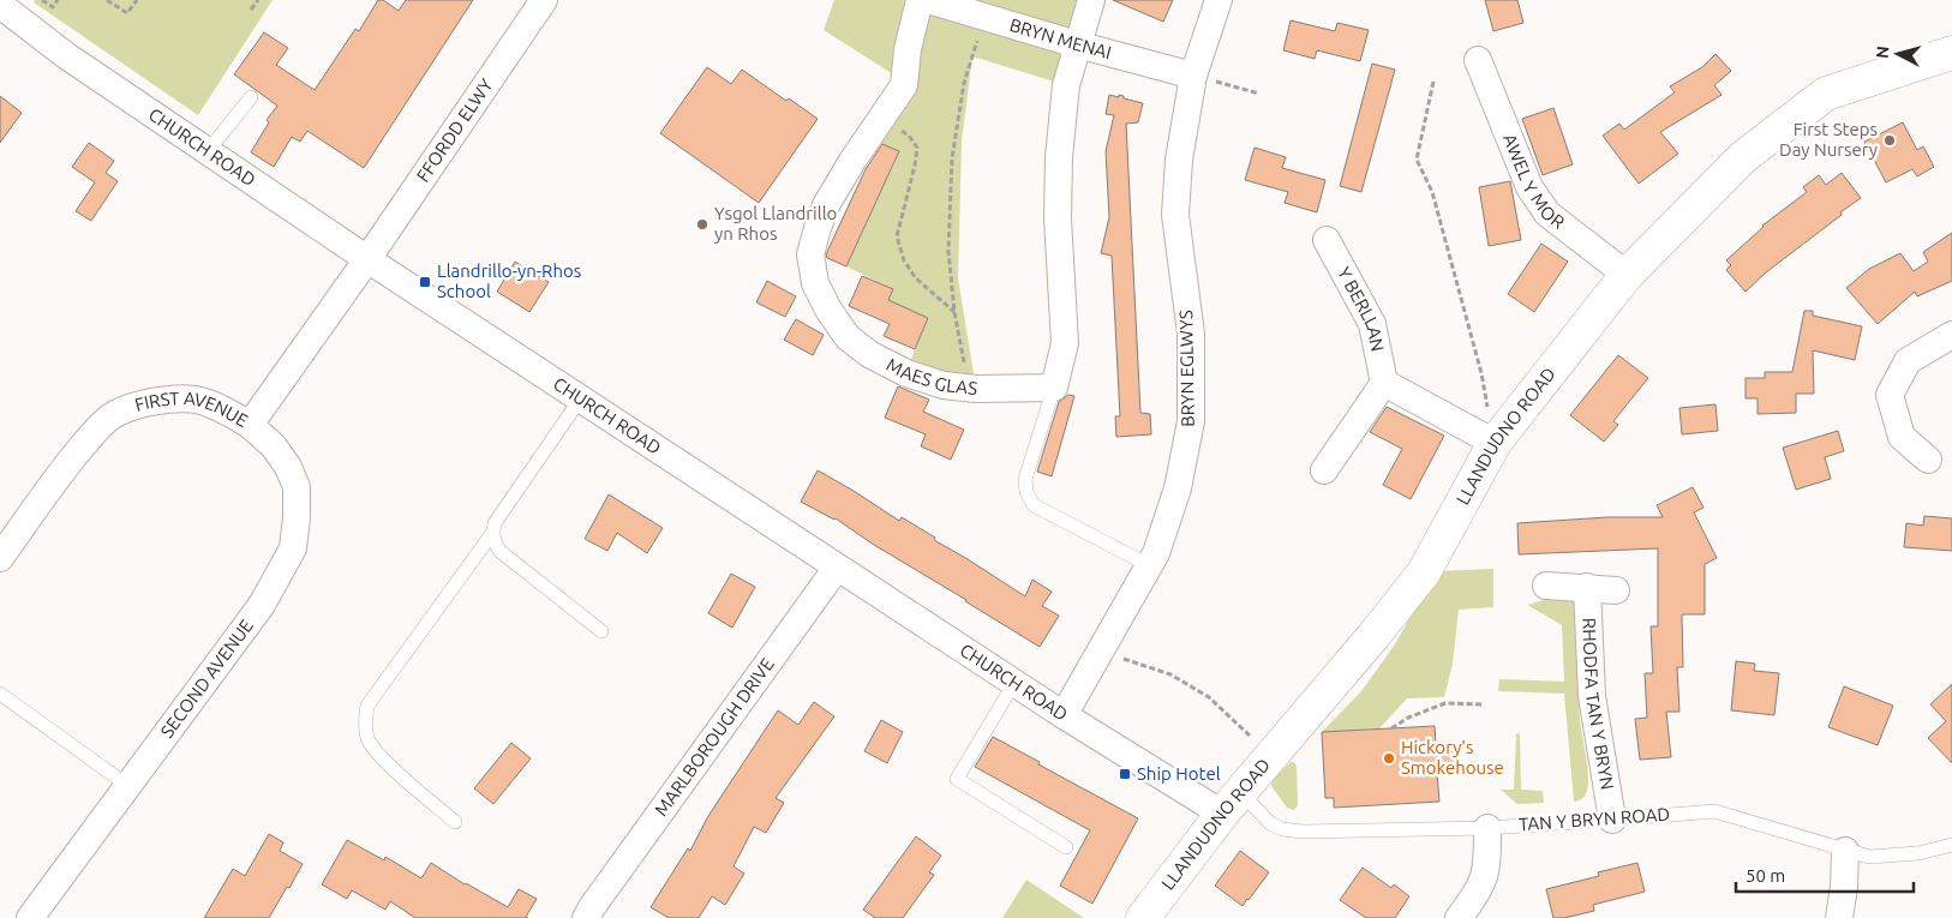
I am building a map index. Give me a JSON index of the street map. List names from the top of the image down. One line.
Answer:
{"streets":{"main road":["LLANDUDNO ROAD"],"street":["BRYN MENAI","FFORDD ELWY","CHURCH ROAD","AWEL Y MOR","Y BERLLAN","BRYN EGLWYS","MAES GLAS","FIRST AVENUE","SECOND AVENUE","RHODFA TAN Y BRYN","MARLBOROUGH DRIVE"],"lane":["TAN Y BRYN ROAD"]},"crossings":[["BRYN MENAI","BRYN EGLWYS"],["FFORDD ELWY","CHURCH ROAD"],["FFORDD ELWY","FIRST AVENUE"],["CHURCH ROAD","BRYN EGLWYS"],["CHURCH ROAD","FIRST AVENUE"],["CHURCH ROAD","LLANDUDNO ROAD"],["CHURCH ROAD","MARLBOROUGH DRIVE"],["CHURCH ROAD","TAN Y BRYN ROAD"],["AWEL Y MOR","LLANDUDNO ROAD"],["FIRST AVENUE","SECOND AVENUE"],["LLANDUDNO ROAD","TAN Y BRYN ROAD"],["RHODFA TAN Y BRYN","TAN Y BRYN ROAD"]],"places":{"other":["First Steps Day Nursery","Ysgol Llandrillo yn Rhos","Hickory's Smokehouse"],"transit":["Llandrillo-yn-Rhos School","Ship Hotel"]},"scale_bar":"50 m","north":"left"}
